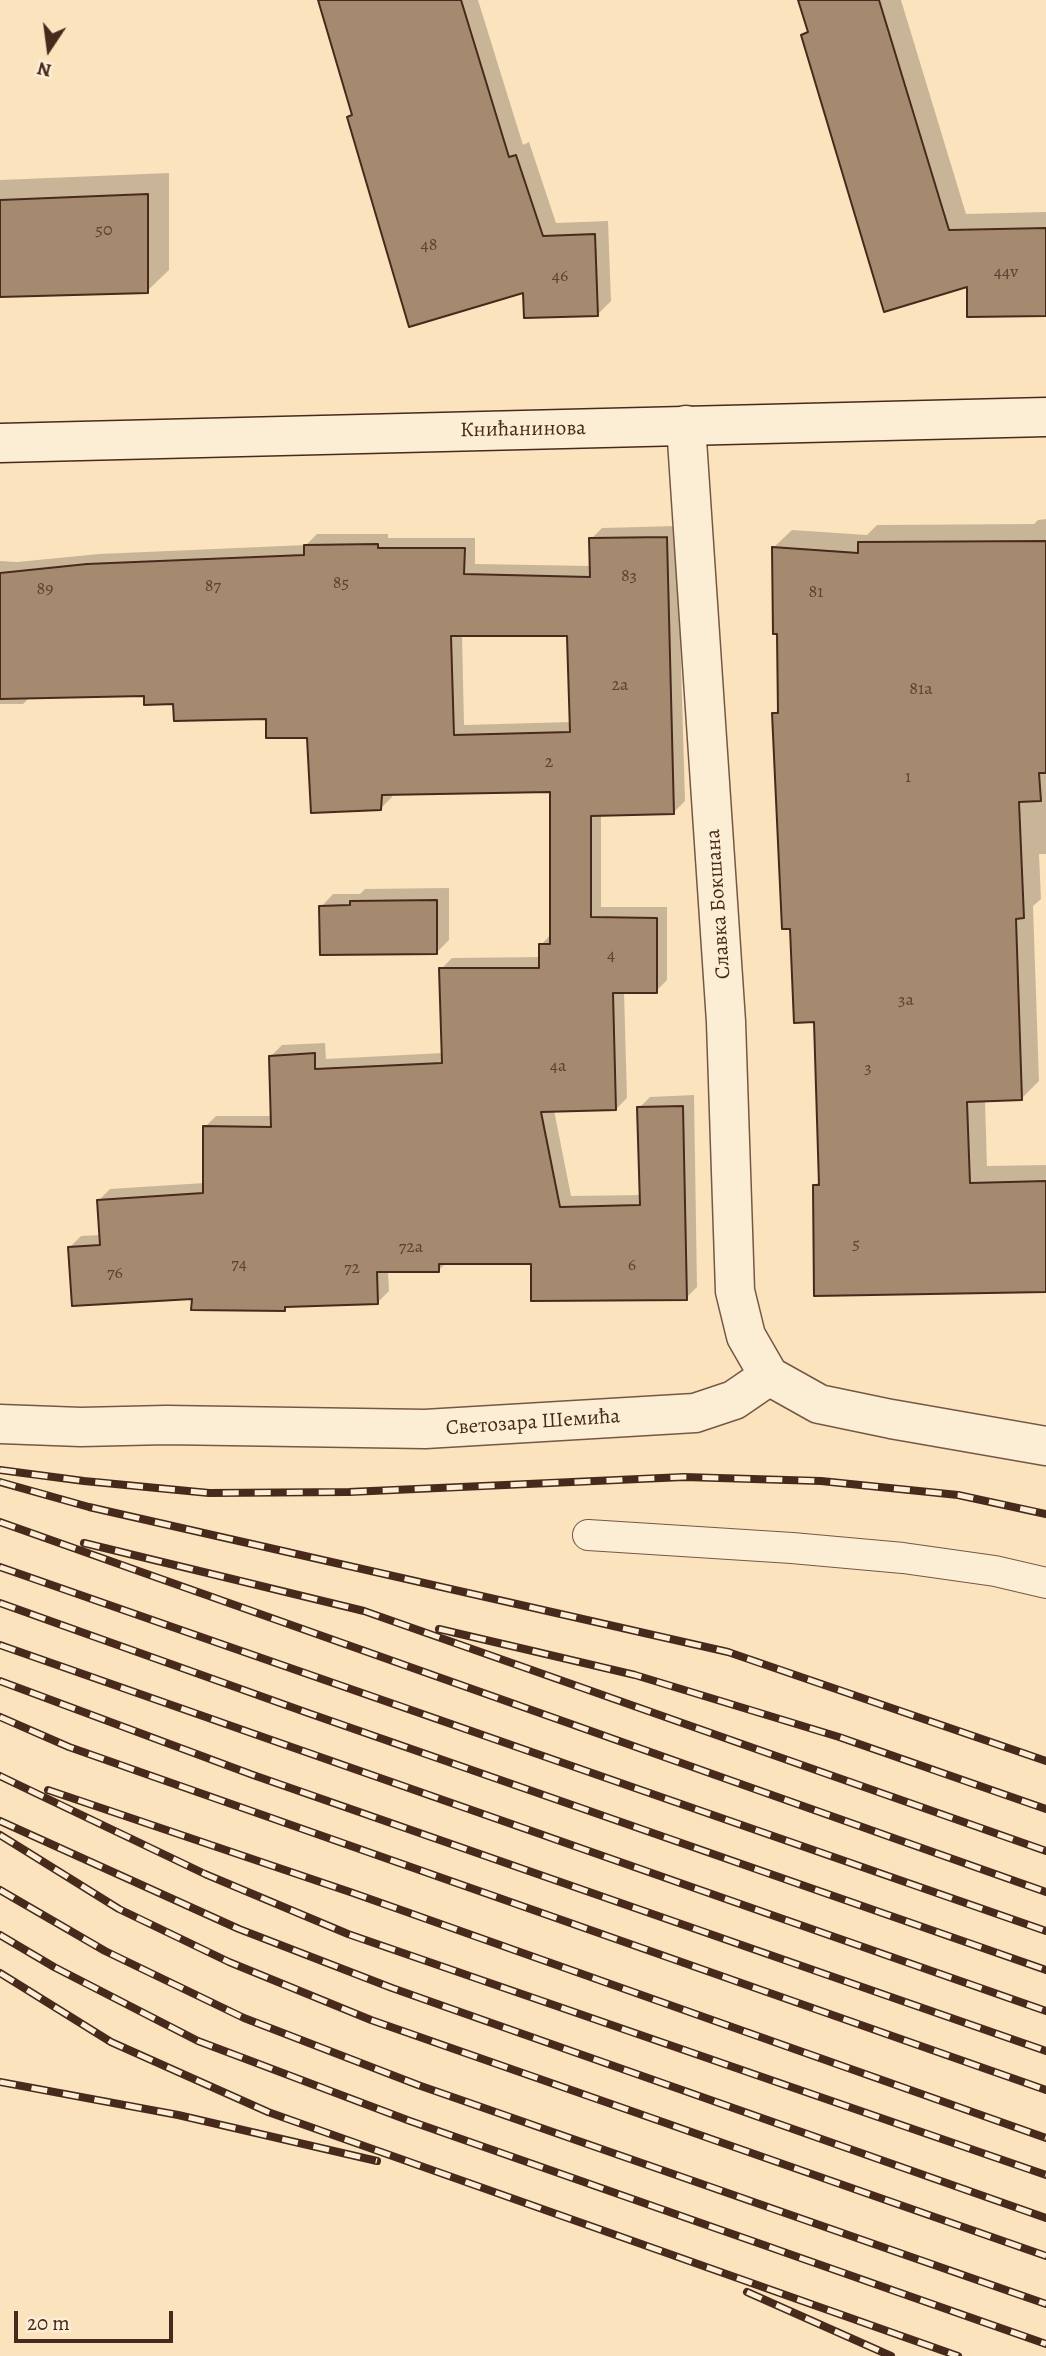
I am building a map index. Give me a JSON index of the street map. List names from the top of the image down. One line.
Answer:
{"streets":{"street":["Книћанинова","Славка Бокшана","Светозара Шемића"]},"crossings":[["Книћанинова","Славка Бокшана"],["Славка Бокшана","Светозара Шемића"]],"house_numbers":["50","48","44v","46","83","85","87","89","81","2a","81a","2","1","4","3a","4a","3","5","72a","74","6","72","76"],"scale_bar":"20 m","north":"bottom"}
